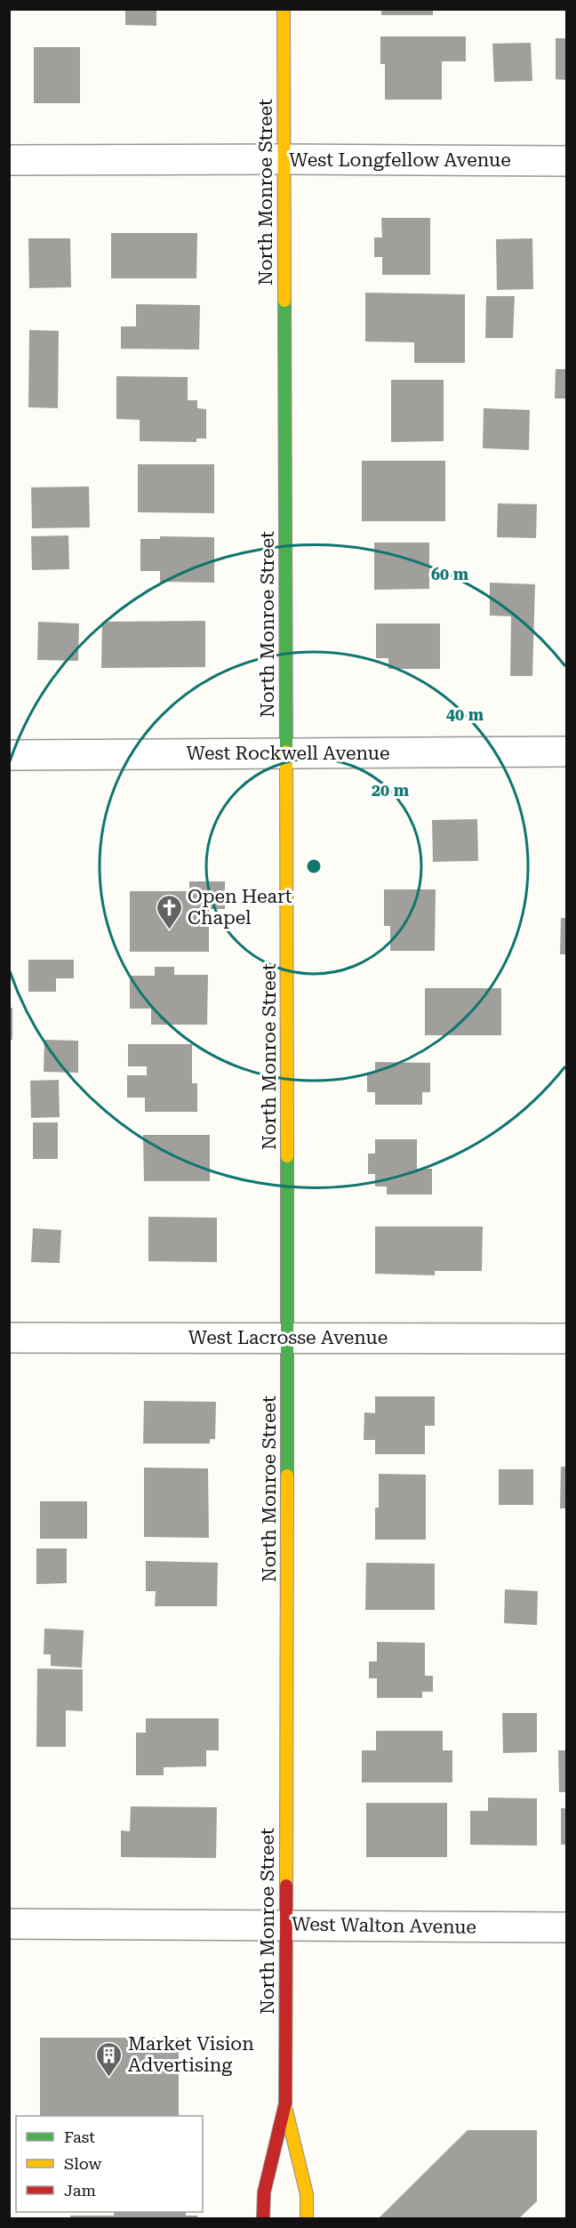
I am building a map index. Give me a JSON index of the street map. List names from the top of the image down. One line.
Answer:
{"streets":{"main road":["North Monroe Street"],"street":["West Longfellow Avenue","West Rockwell Avenue","West Lacrosse Avenue","West Walton Avenue"]},"crossings":[["West Longfellow Avenue","North Monroe Street"],["North Monroe Street","West Rockwell Avenue"],["North Monroe Street","West Lacrosse Avenue"],["North Monroe Street","West Walton Avenue"]],"places":{"church":["Open Heart Chapel"],"building":["Market Vision Advertising"]},"legend":["Fast","Slow","Jam"],"rings":["60 m","40 m","20 m"]}
